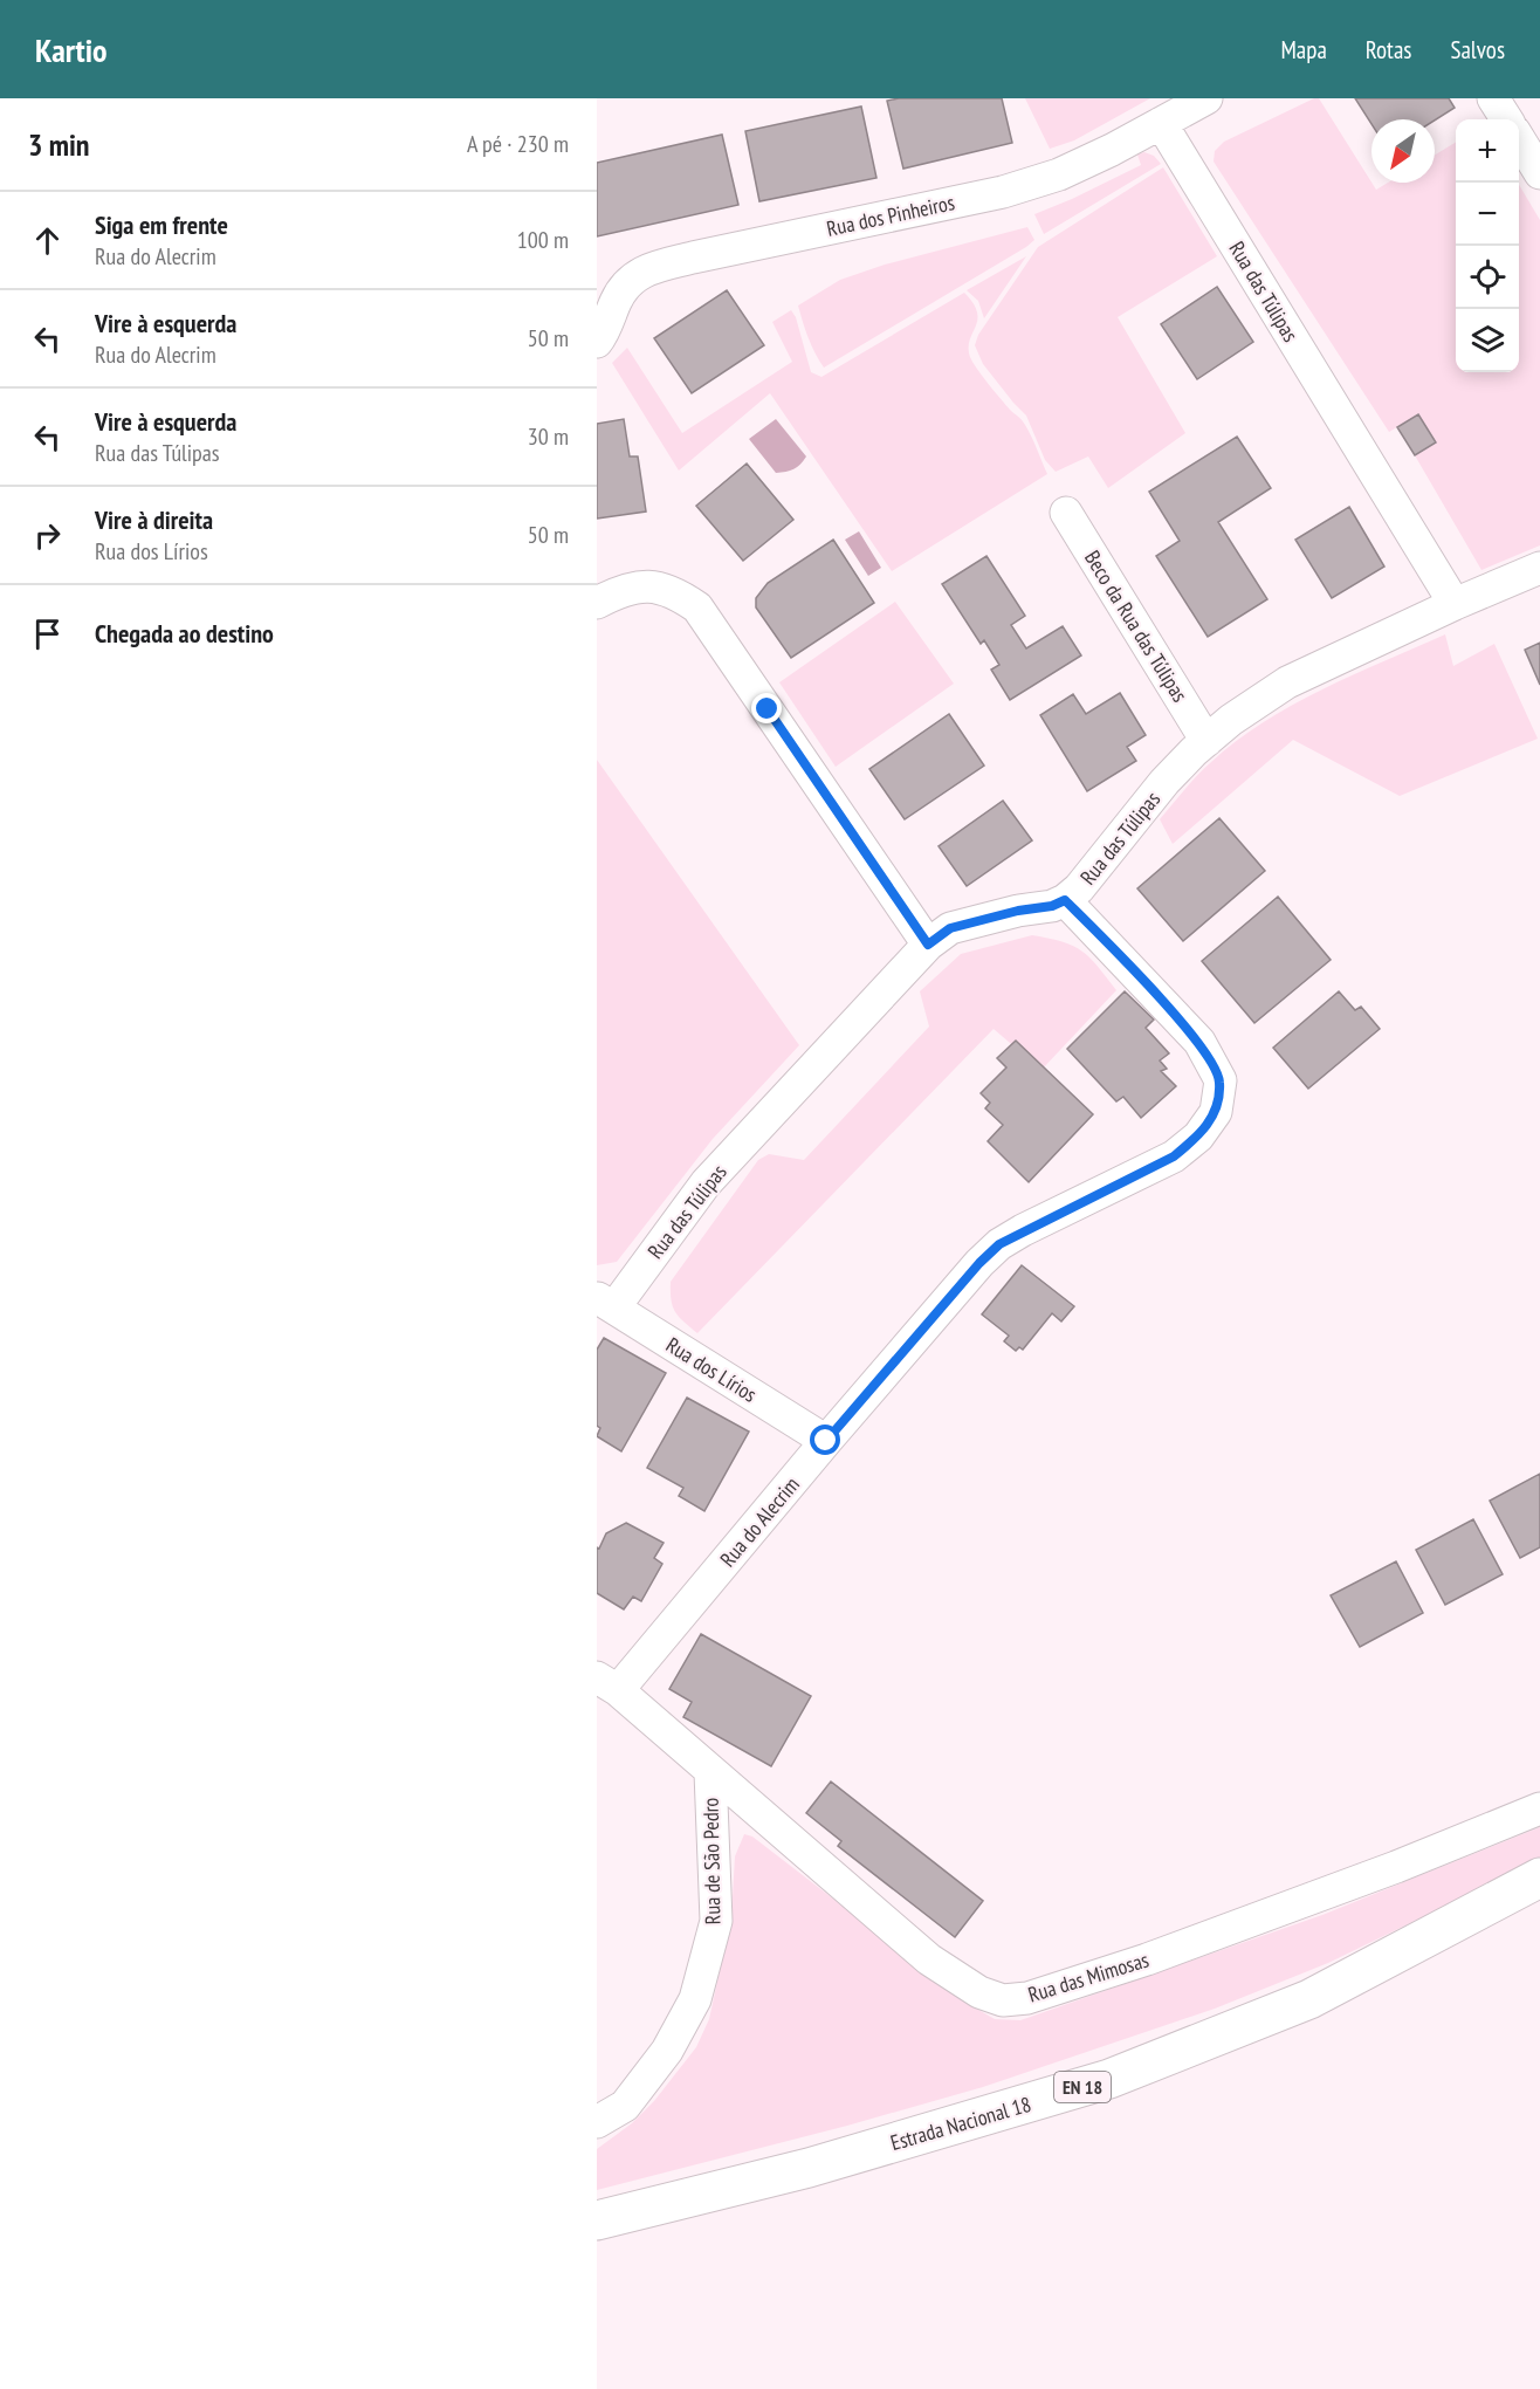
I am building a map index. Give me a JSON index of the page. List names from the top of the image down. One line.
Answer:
{"streets":{"main road":["EN 18","Estrada Nacional 18"],"street":["Rua dos Pinheiros","Rua das Túlipas","Beco da Rua das Túlipas","Rua dos Lírios","Rua do Alecrim","Rua de São Pedro","Rua das Mimosas"]},"crossings":[["Rua dos Pinheiros","Rua das Túlipas"],["Rua das Túlipas","Beco da Rua das Túlipas"],["Rua das Túlipas","Rua dos Lírios"],["Rua das Túlipas","Rua do Alecrim"],["Rua dos Lírios","Rua do Alecrim"],["Rua do Alecrim","Rua das Mimosas"],["Rua de São Pedro","Rua das Mimosas"]],"north":"bottom left","page":{"header":"Kartio","nav":["Mapa","Rotas","Salvos"],"heading":["3 min","A pé · 230 m"],"map_buttons":["+","−"],"list":[["Siga em frente","Rua do Alecrim","100 m"],["Vire à esquerda","Rua do Alecrim","50 m"],["Vire à esquerda","Rua das Túlipas","30 m"],["Vire à direita","Rua dos Lírios","50 m"],"Chegada ao destino"]}}
